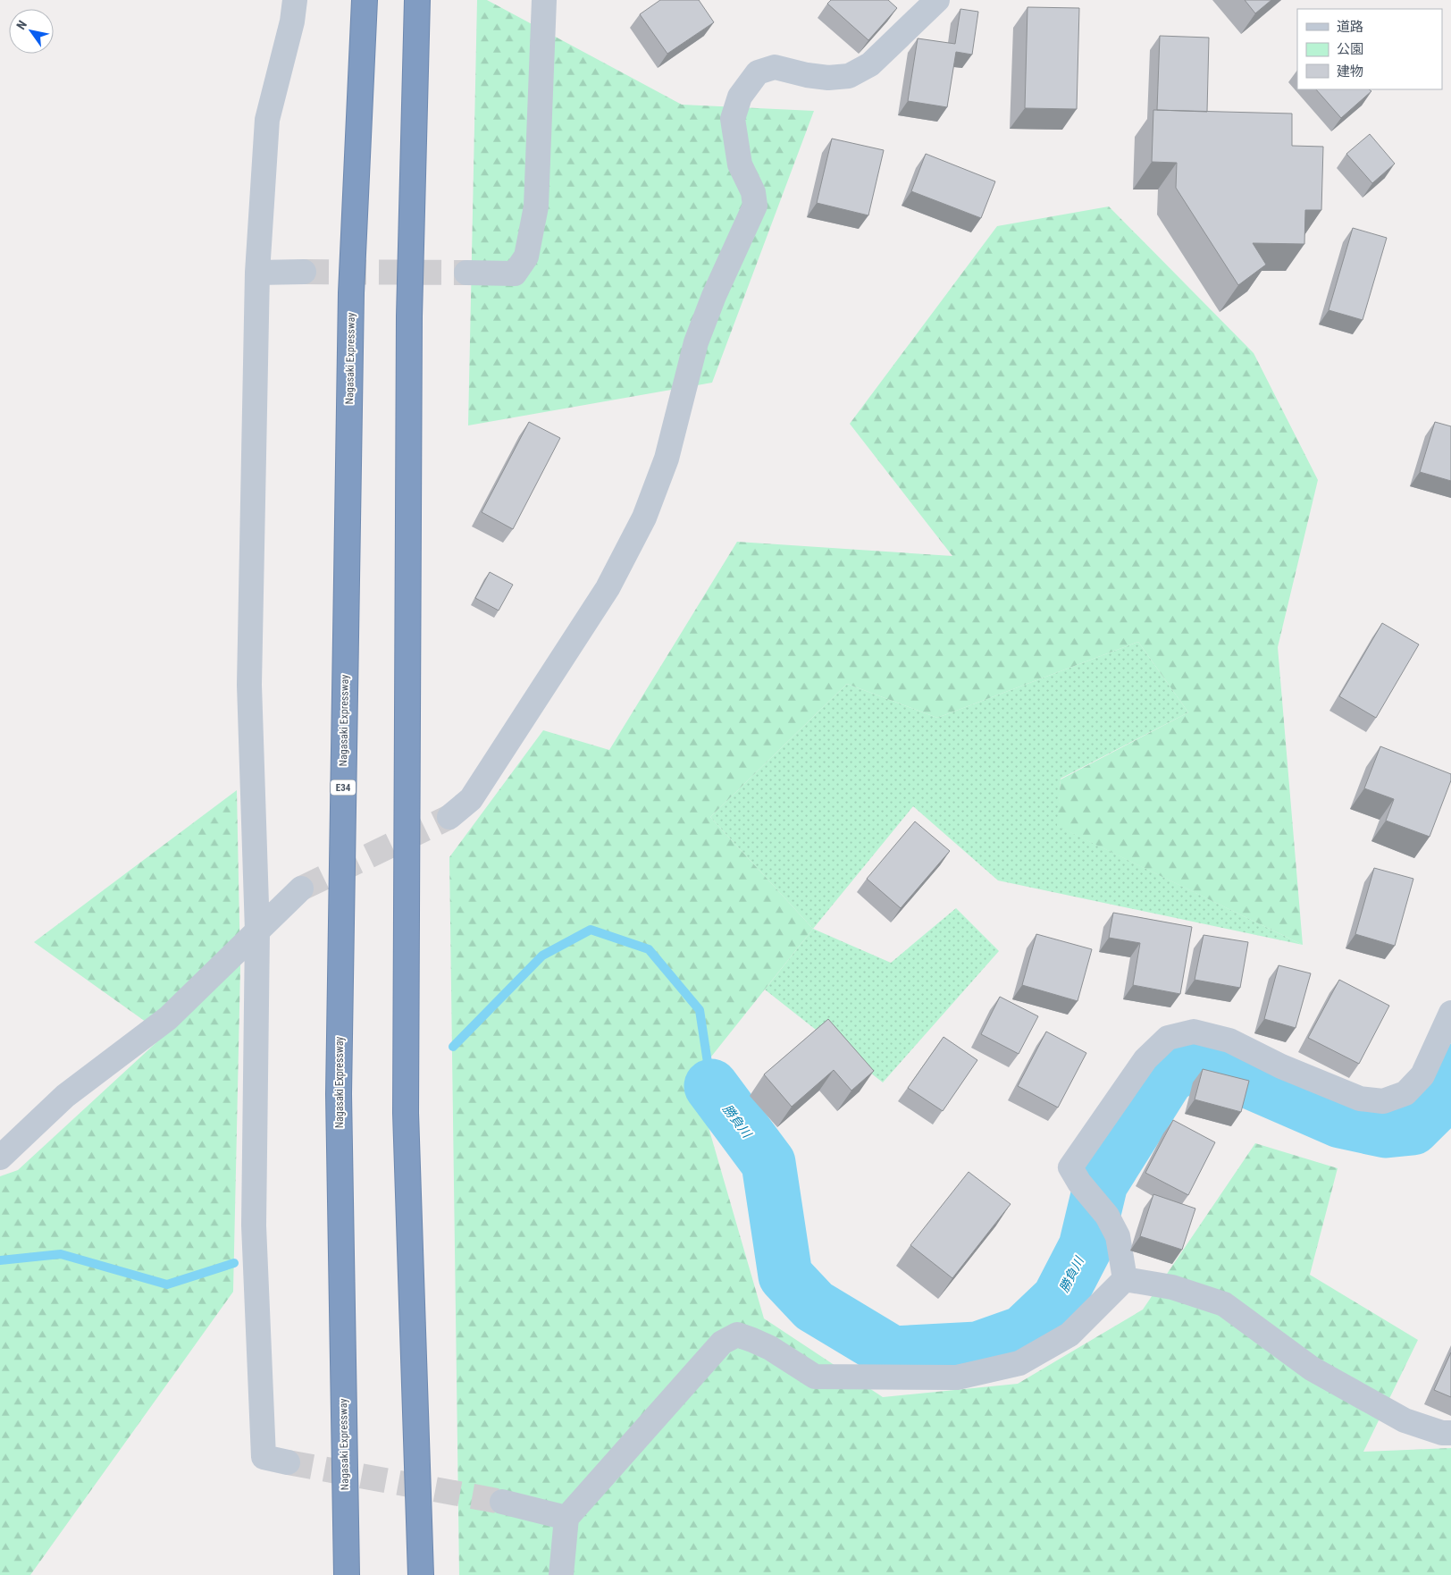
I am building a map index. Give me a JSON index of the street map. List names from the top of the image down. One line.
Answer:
{"streets":{"highway":["Nagasaki Expressway","E34"]},"water":["勝負川"],"legend":["道路","公園","建物"],"north":"top left"}
